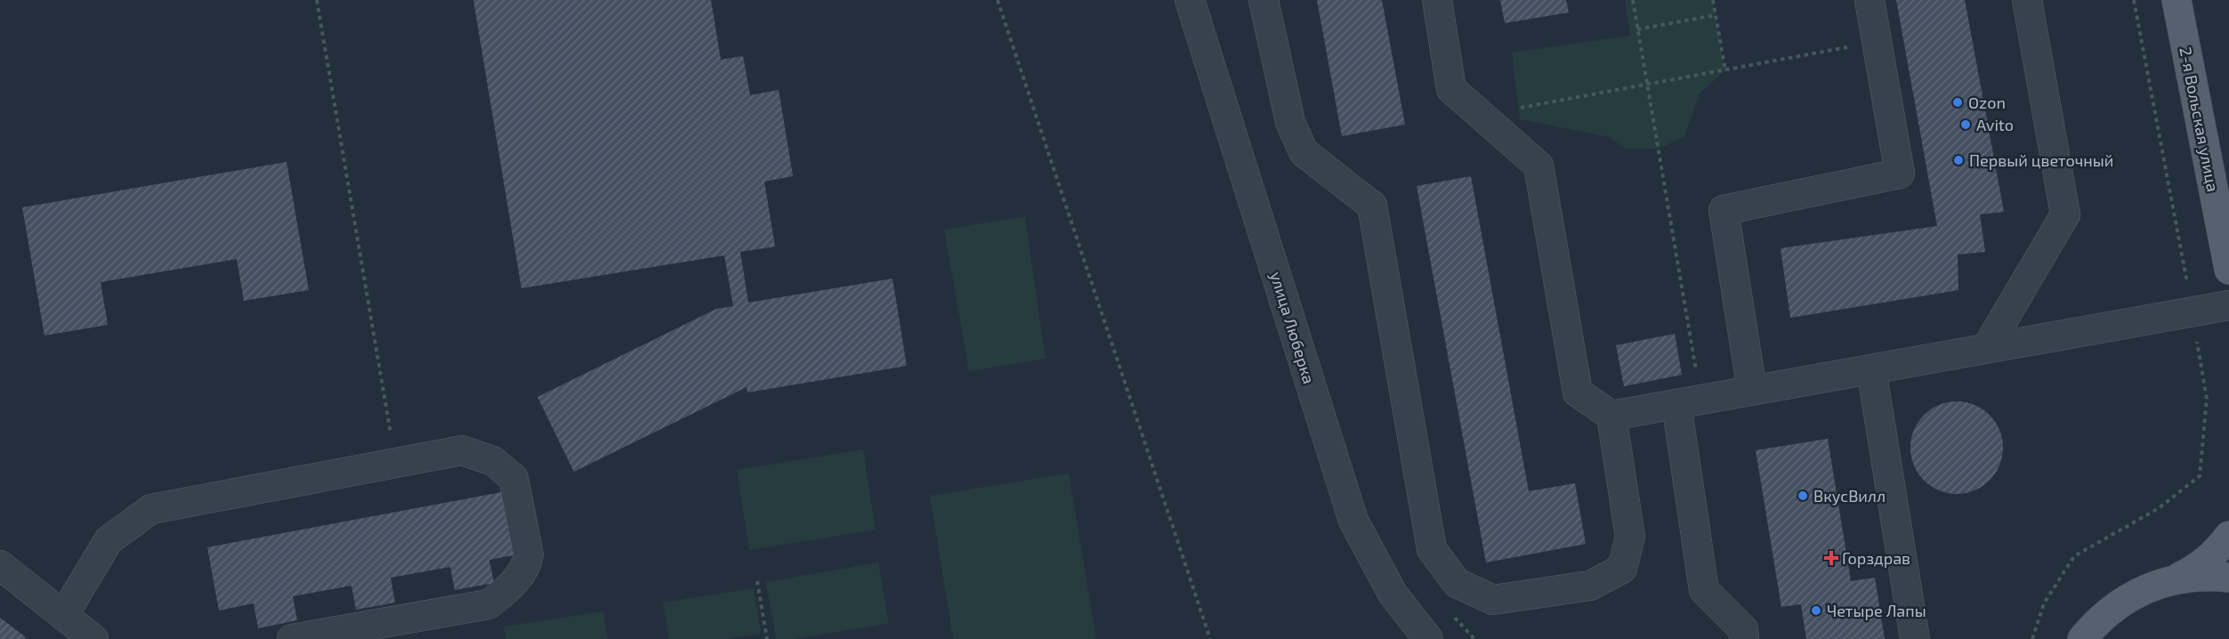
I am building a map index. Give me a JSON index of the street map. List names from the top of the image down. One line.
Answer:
{"streets":{"main road":["2-я Вольская улица"],"street":["улица Люберка"]},"places":{"other":["Ozon","Avito","Первый цветочный","ВкусВилл","Четыре Лапы"],"health":["Горздрав"]}}
